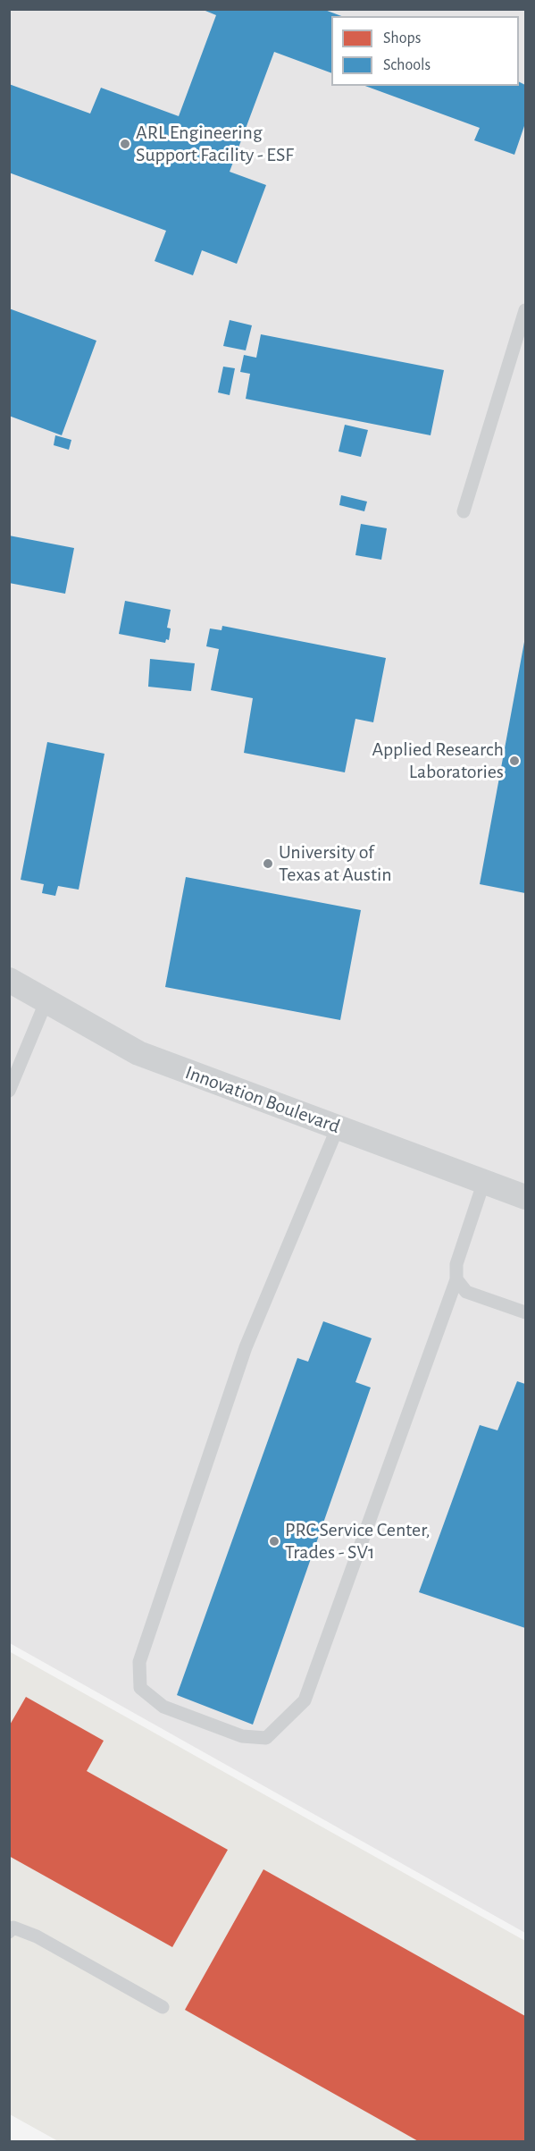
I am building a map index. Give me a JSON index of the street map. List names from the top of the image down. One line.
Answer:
{"streets":{"street":["Innovation Boulevard"]},"places":["ARL Engineering Support Facility - ESF","Applied Research Laboratories","University of Texas at Austin","PRC Service Center, Trades - SV1"],"legend":["Shops","Schools"]}
